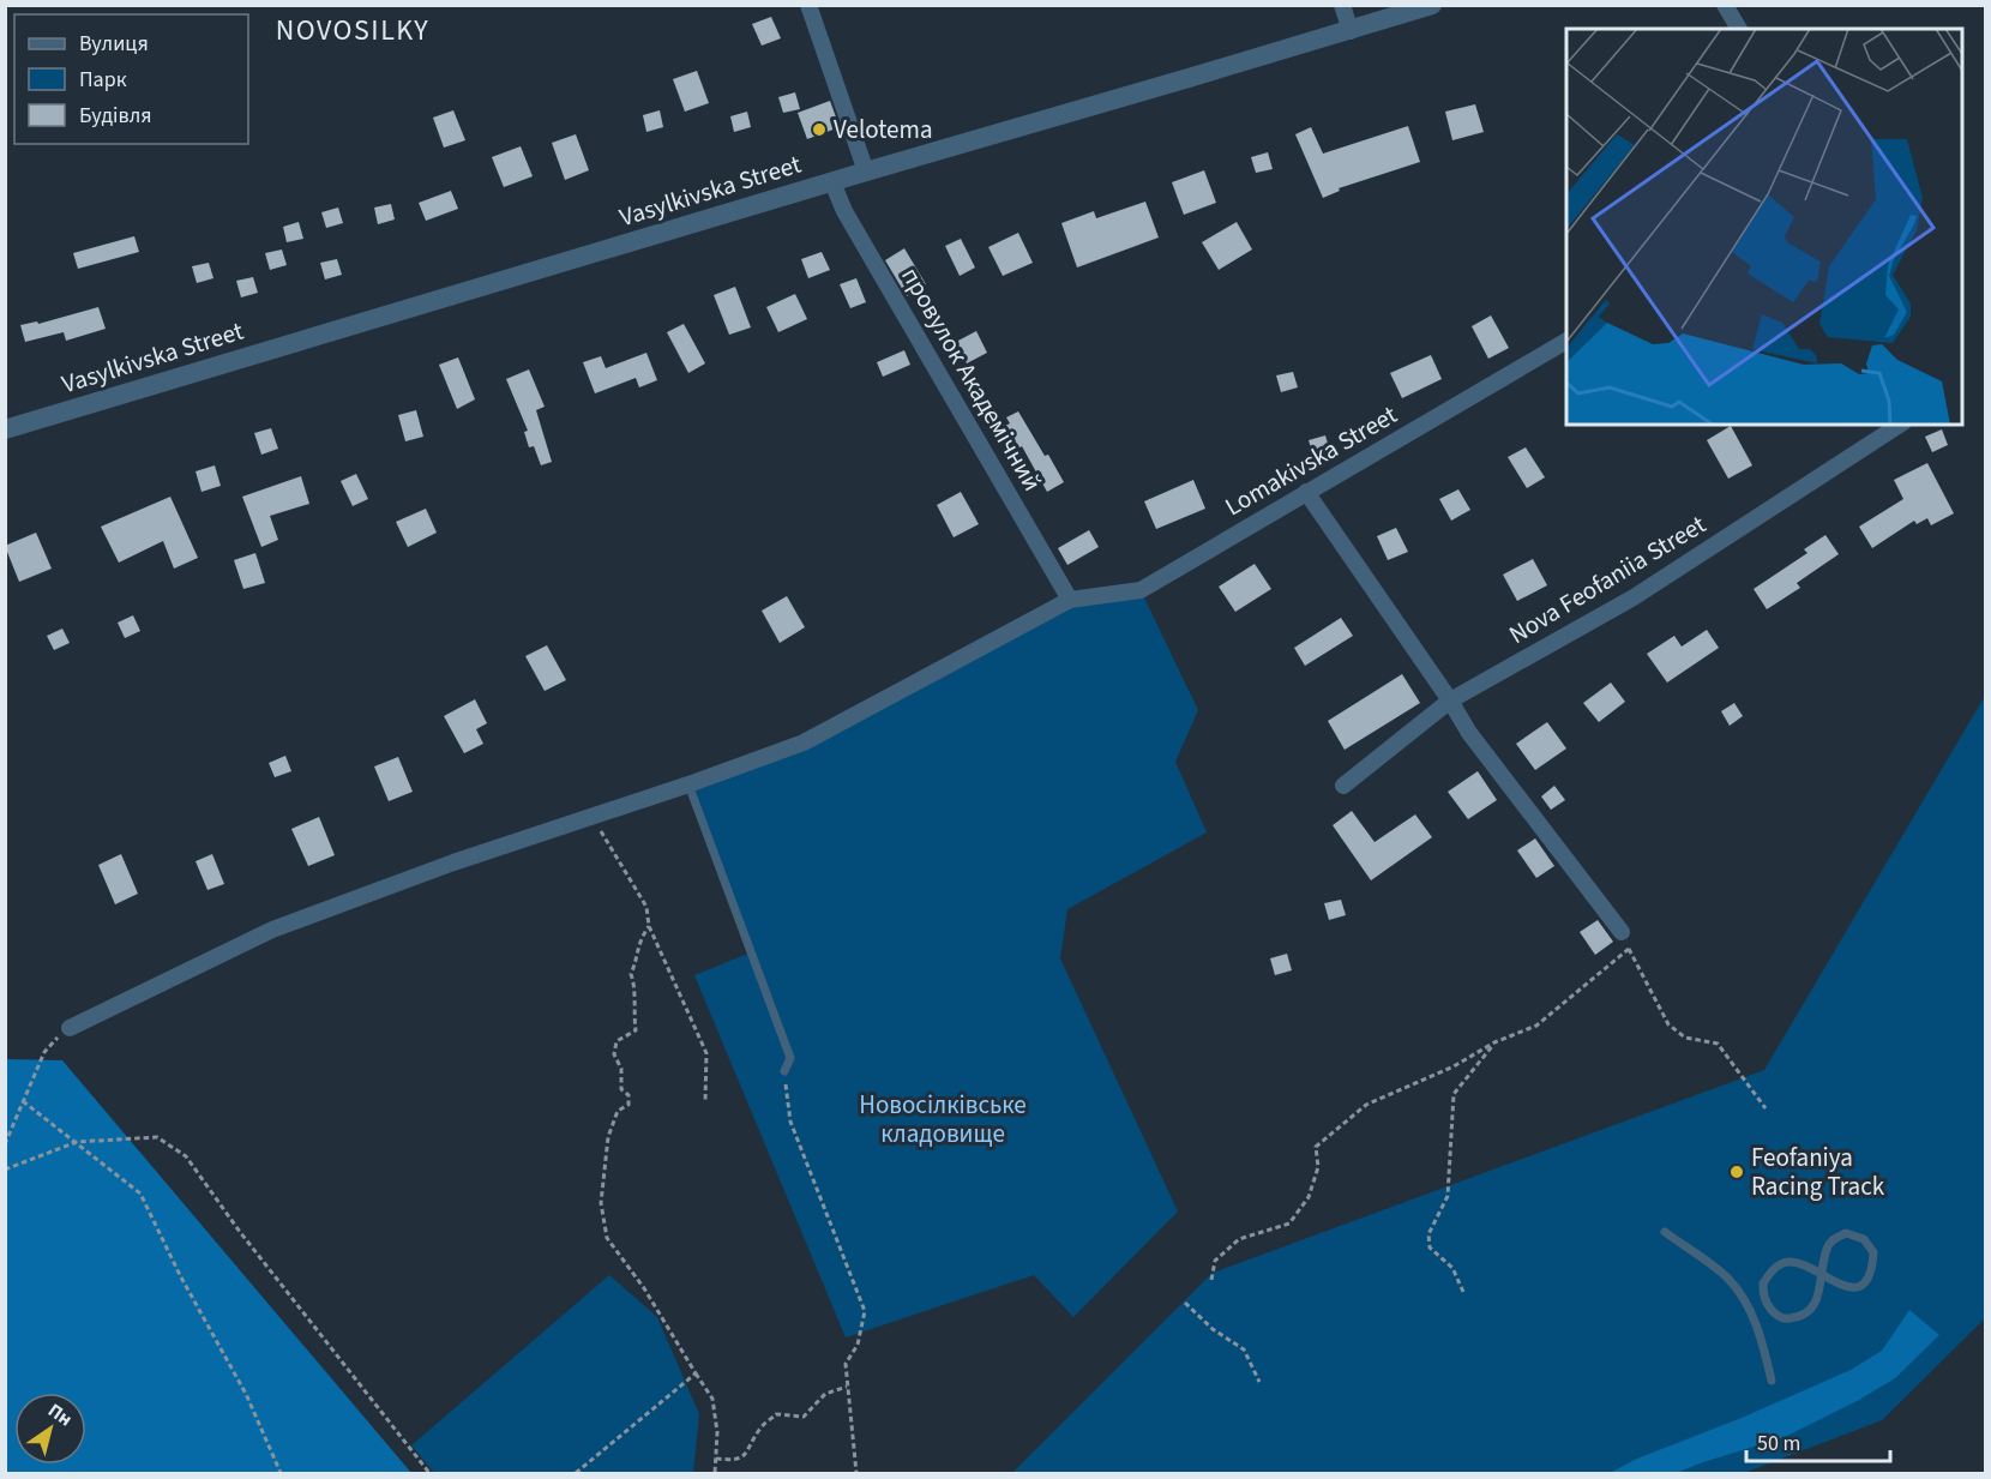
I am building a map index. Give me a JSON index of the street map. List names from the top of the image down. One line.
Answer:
{"streets":{"street":["Vasylkivska Street","провулок Академічний","Lomakivska Street","Nova Feofaniia Street"]},"crossings":[["Vasylkivska Street","провулок Академічний"],["провулок Академічний","Lomakivska Street"]],"districts":["NOVOSILKY"],"parks":["Новосілківське кладовище"],"places":["Velotema","Feofaniya Racing Track"],"legend":["Вулиця","Парк","Будівля"],"scale_bar":"50 m","north":"top right"}
